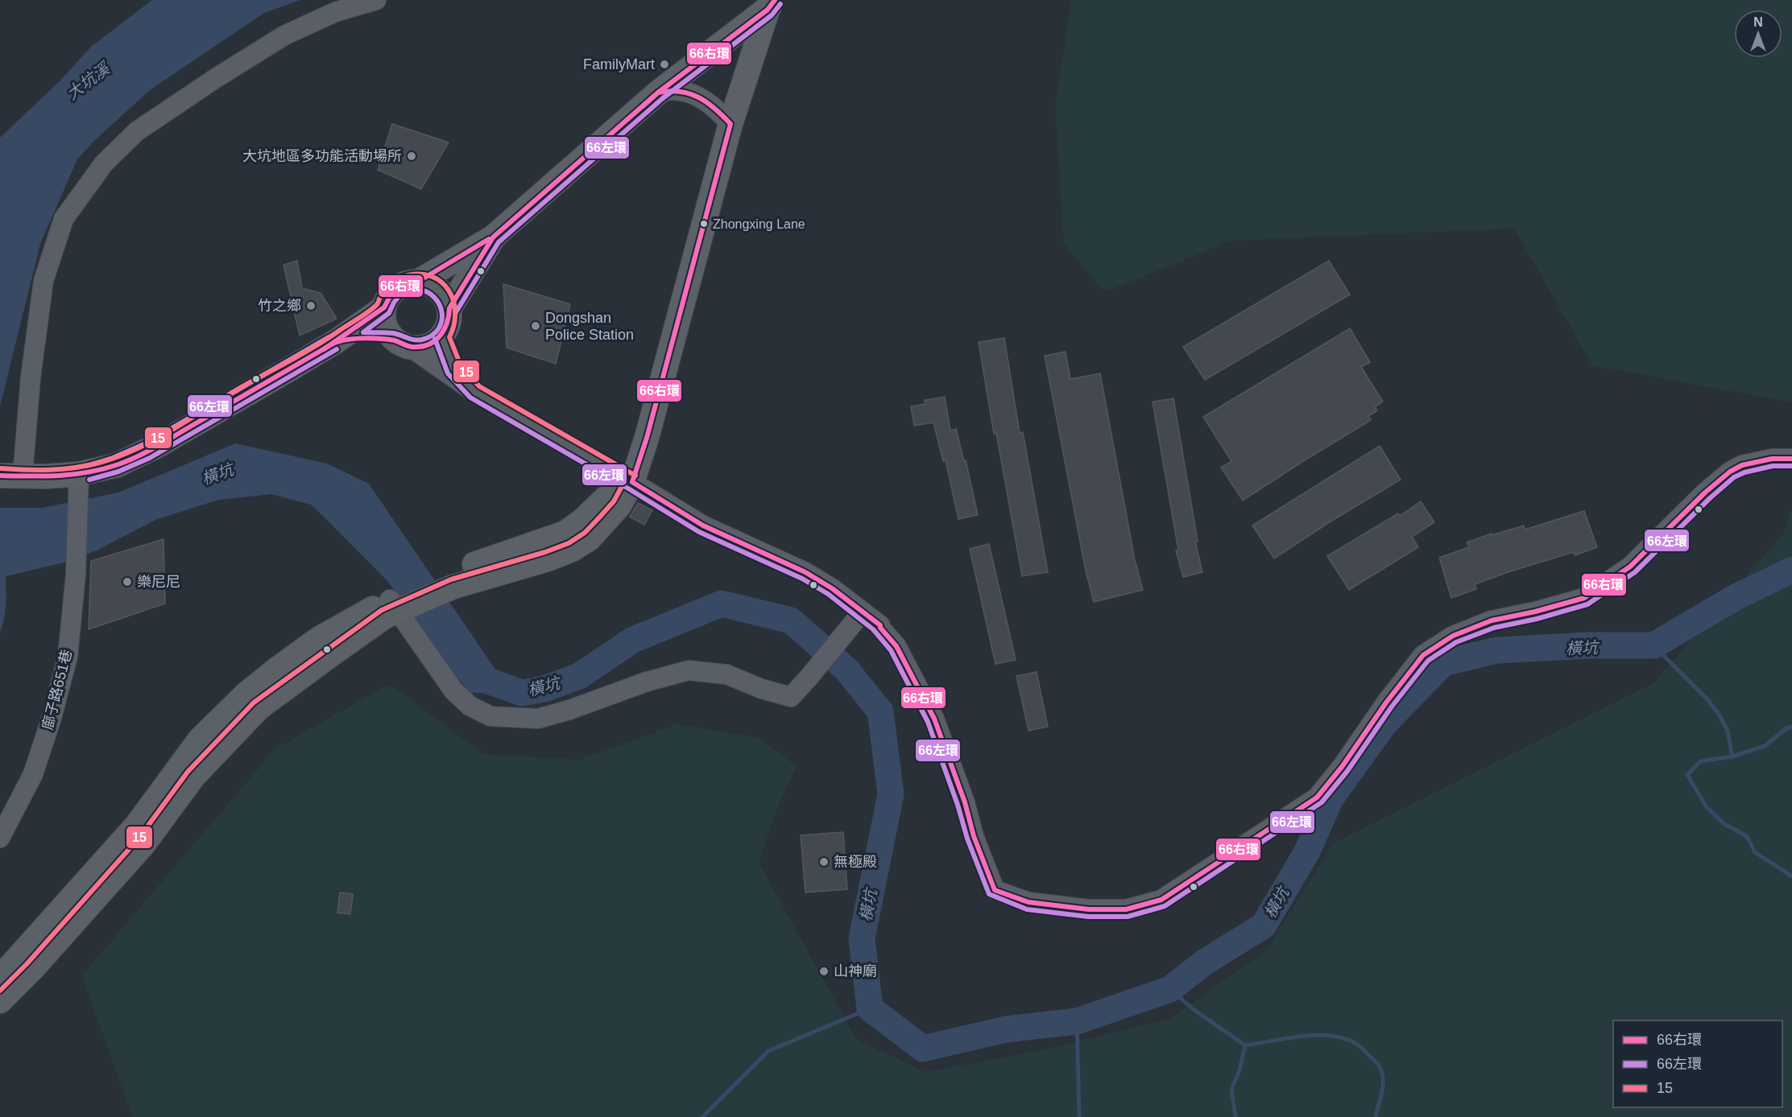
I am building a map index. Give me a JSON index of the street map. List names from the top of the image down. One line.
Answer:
{"streets":{"street":["廍子路651巷"]},"water":["大坑溪","橫坑"],"places":["FamilyMart","大坑地區多功能活動場所","Zhongxing Lane","竹之鄉","Dongshan Police Station","樂尼尼","無極殿","山神廟"],"lines":["transit line 66右環","transit line 66左環","transit line 15"],"legend":["66右環","66左環","15"],"north":"top"}
